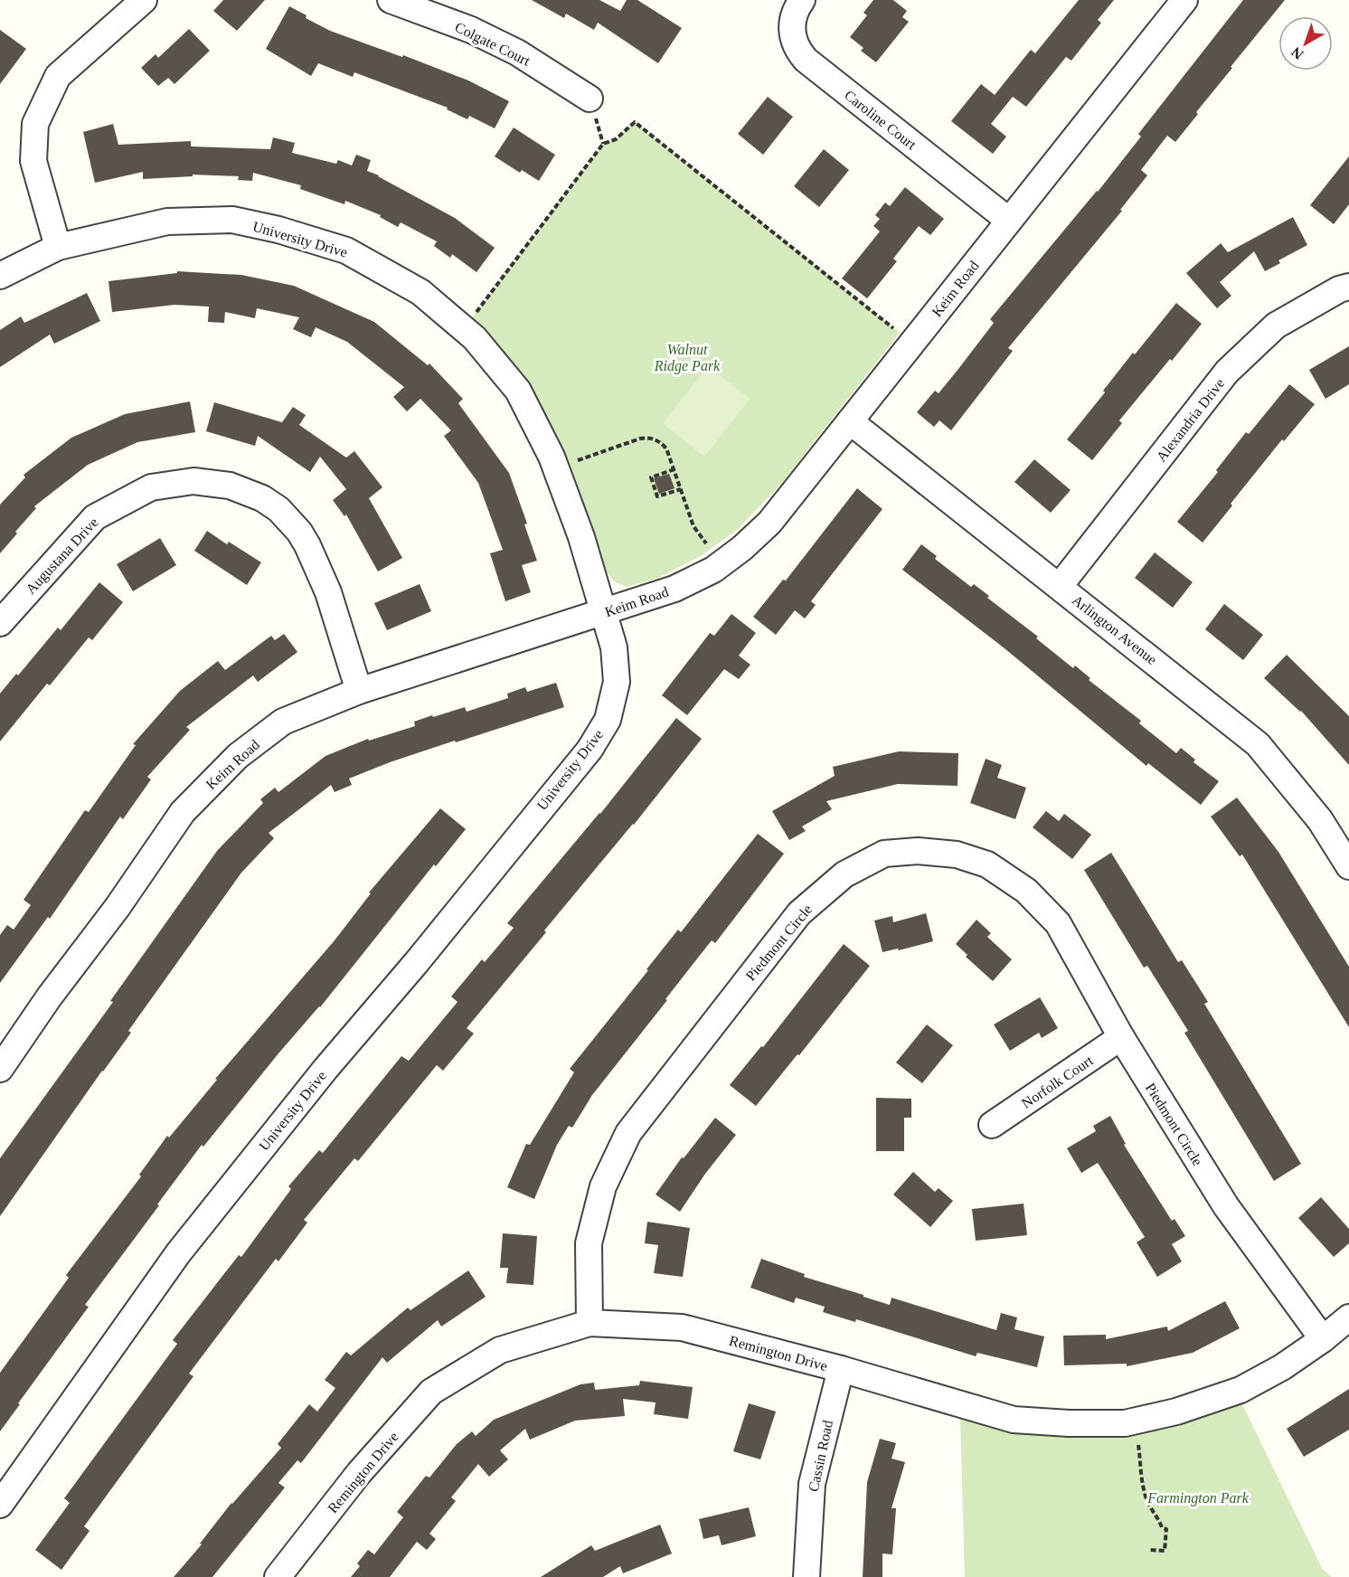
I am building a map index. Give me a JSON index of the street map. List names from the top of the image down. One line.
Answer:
{"streets":{"street":["Colgate Court","Caroline Court","University Drive","Keim Road","Alexandria Drive","Augustana Drive","Arlington Avenue","Piedmont Circle","Norfolk Court","Remington Drive","Cassin Road"]},"crossings":[["Caroline Court","Keim Road"],["University Drive","Keim Road"],["Keim Road","Augustana Drive"],["Keim Road","Arlington Avenue"],["Alexandria Drive","Arlington Avenue"],["Piedmont Circle","Norfolk Court"],["Piedmont Circle","Remington Drive"],["Remington Drive","Cassin Road"]],"parks":["Walnut Ridge Park","Farmington Park"],"north":"bottom left"}
